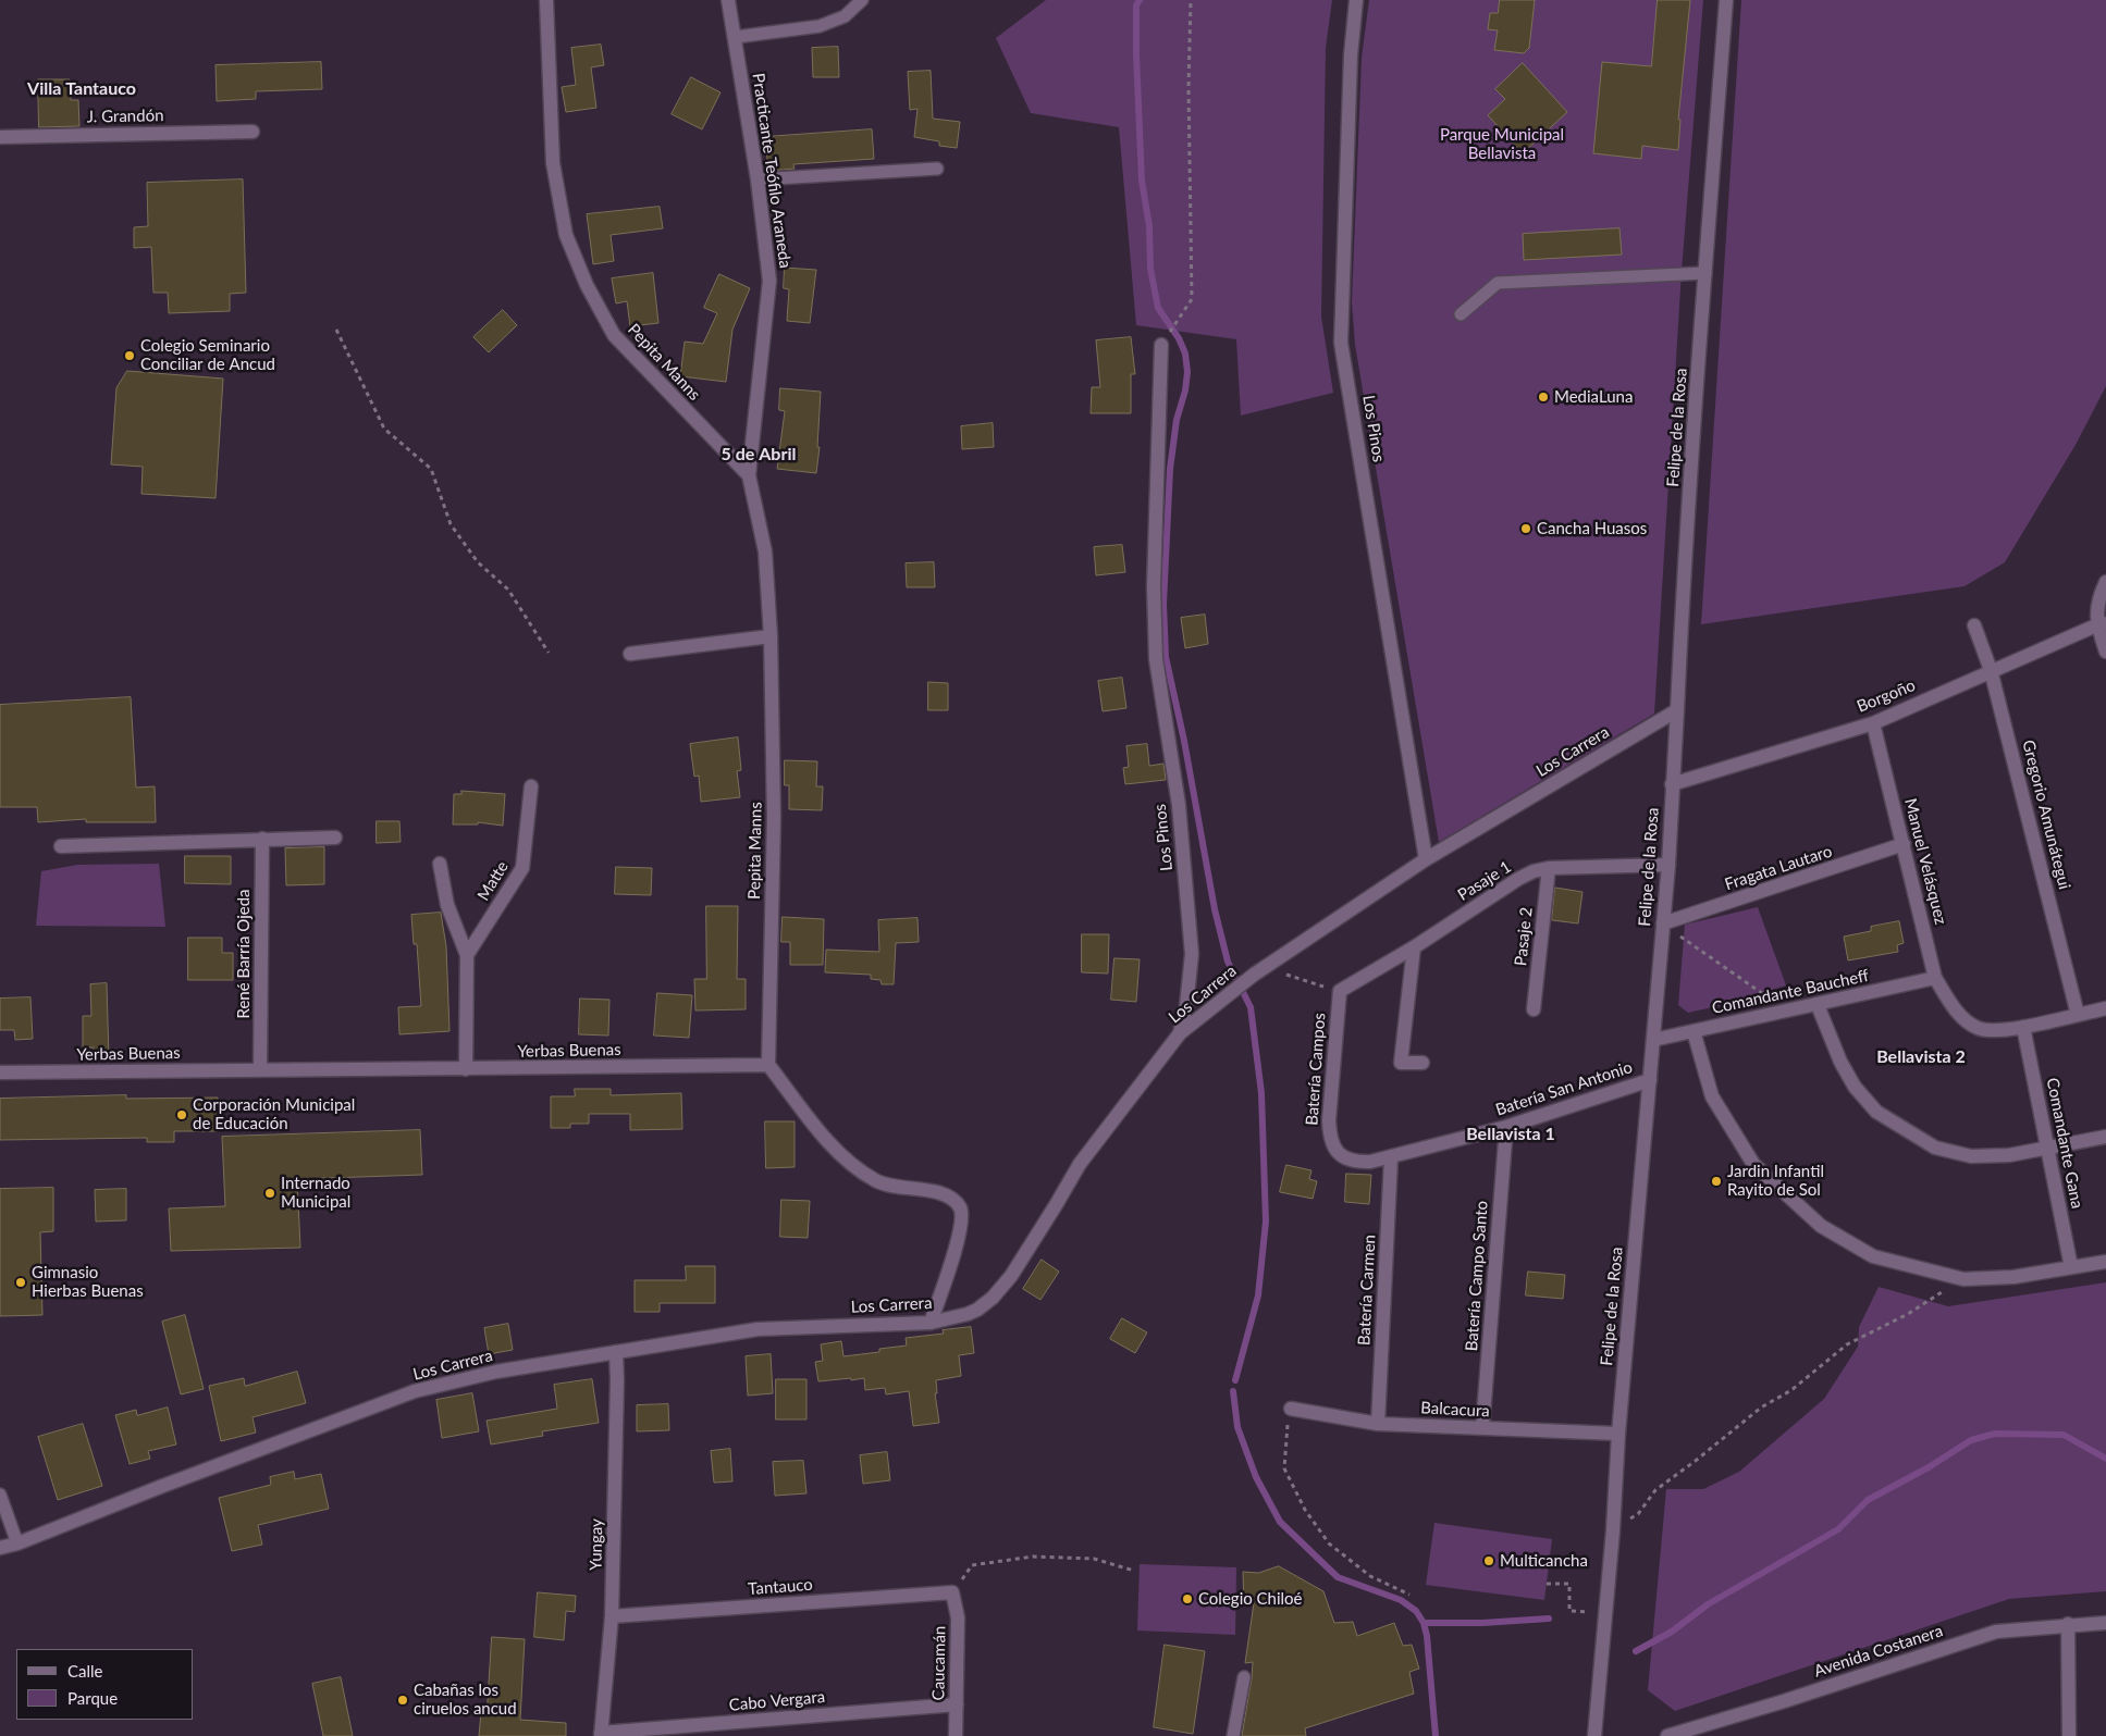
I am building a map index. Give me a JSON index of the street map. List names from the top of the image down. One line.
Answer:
{"streets":{"street":["J. Grandón","Practicante Teófilo Araneda","Pepita Manns","Felipe de la Rosa","Los Pinos","Borgoño","Los Carrera","Gregorio Amunátegui","Manuel Velásquez","Fragata Lautaro","Matte","Pasaje 1","Pasaje 2","René Barría Ojeda","Comandante Baucheff","Yerbas Buenas","Batería Campos","Batería San Antonio","Comandante Gana","Batería Campo Santo","Batería Carmen","Balcacura","Yungay","Tantauco","Avenida Costanera","Caucamán","Cabo Vergara"]},"crossings":[["Practicante Teófilo Araneda","Pepita Manns"],["Pepita Manns","Yerbas Buenas"],["Felipe de la Rosa","Borgoño"],["Felipe de la Rosa","Los Carrera"],["Felipe de la Rosa","Fragata Lautaro"],["Felipe de la Rosa","Pasaje 1"],["Felipe de la Rosa","Comandante Baucheff"],["Felipe de la Rosa","Batería San Antonio"],["Felipe de la Rosa","Balcacura"],["Los Pinos","Los Carrera"],["Borgoño","Gregorio Amunátegui"],["Borgoño","Manuel Velásquez"],["Los Carrera","Yungay"],["Gregorio Amunátegui","Manuel Velásquez"],["Manuel Velásquez","Fragata Lautaro"],["Manuel Velásquez","Comandante Baucheff"],["Manuel Velásquez","Comandante Gana"],["Pasaje 1","Pasaje 2"],["Pasaje 1","Batería Campos"],["René Barría Ojeda","Yerbas Buenas"],["Batería Campos","Batería San Antonio"],["Batería San Antonio","Batería Campo Santo"],["Batería San Antonio","Batería Carmen"],["Batería Campo Santo","Balcacura"],["Batería Carmen","Balcacura"],["Yungay","Tantauco"],["Yungay","Cabo Vergara"],["Tantauco","Caucamán"],["Caucamán","Cabo Vergara"]],"districts":["Villa Tantauco","5 de Abril","Bellavista 2","Bellavista 1"],"parks":["Parque Municipal Bellavista"],"places":["Colegio Seminario Conciliar de Ancud","MediaLuna","Cancha Huasos","Corporación Municipal de Educación","Jardin Infantil Rayito de Sol","Internado Municipal","Gimnasio Hierbas Buenas","Multicancha","Colegio Chiloé","Cabañas los ciruelos ancud"],"legend":["Calle","Parque"]}
